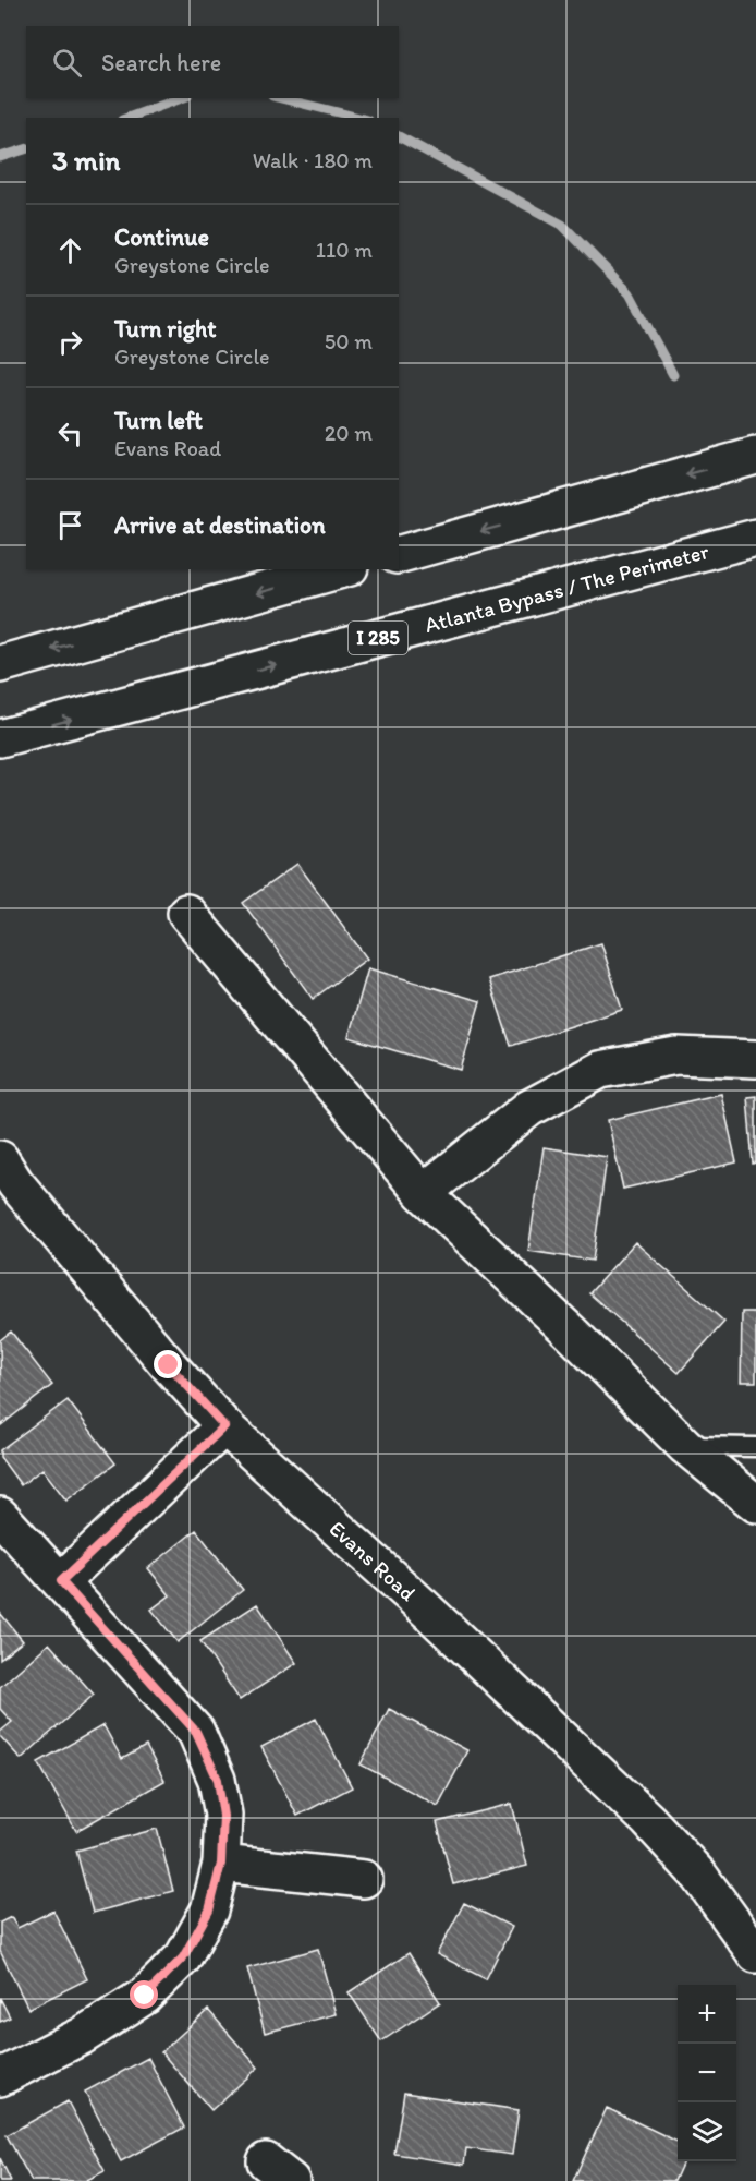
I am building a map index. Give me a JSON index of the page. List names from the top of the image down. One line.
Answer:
{"streets":{"main road":["Atlanta Bypass / The Perimeter","I 285","Evans Road"]},"page":{"search":"Search here","heading":["3 min","Walk · 180 m"],"list":[["Continue","Greystone Circle","110 m"],["Turn right","Greystone Circle","50 m"],["Turn left","Evans Road","20 m"],"Arrive at destination"],"map_buttons":["+","−"]}}
